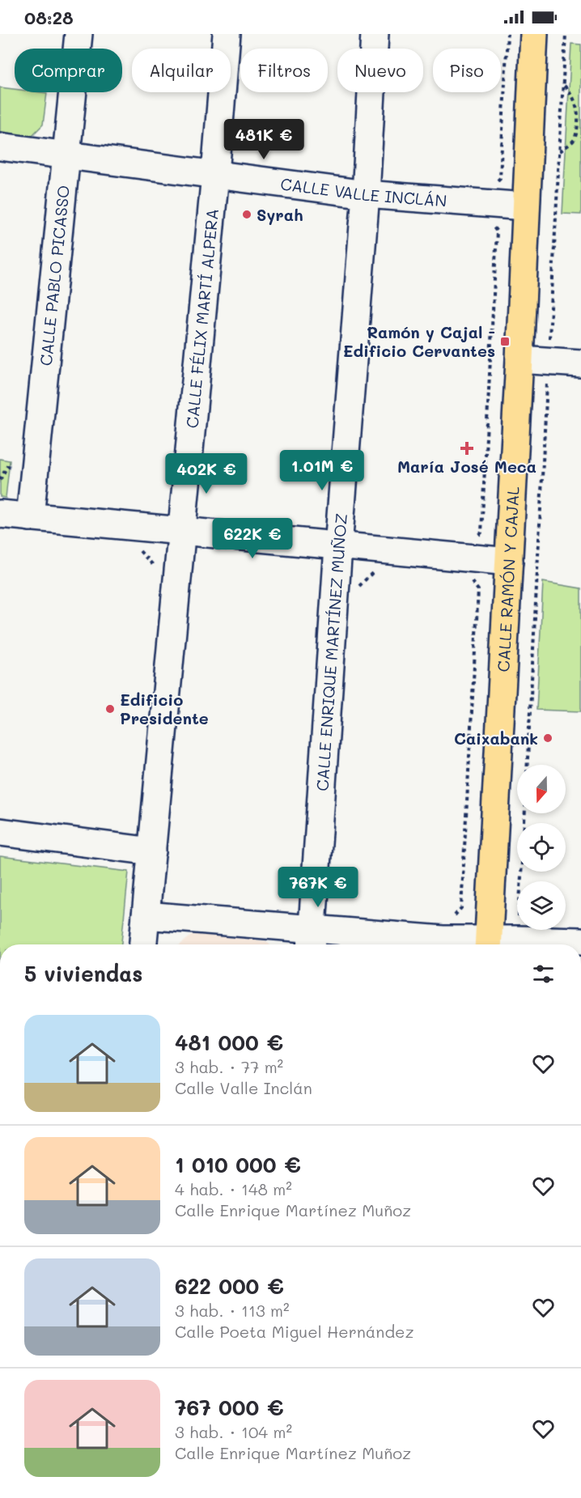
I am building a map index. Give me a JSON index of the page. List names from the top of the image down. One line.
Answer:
{"streets":{"main road":["CALLE RAMÓN Y CAJAL"],"street":["CALLE VALLE INCLÁN","CALLE PABLO PICASSO","CALLE FÉLIX MARTÍ ALPERA","CALLE ENRIQUE MARTÍNEZ MUÑOZ"]},"crossings":[["CALLE VALLE INCLÁN","CALLE PABLO PICASSO"],["CALLE VALLE INCLÁN","CALLE FÉLIX MARTÍ ALPERA"],["CALLE VALLE INCLÁN","CALLE RAMÓN Y CAJAL"],["CALLE VALLE INCLÁN","CALLE ENRIQUE MARTÍNEZ MUÑOZ"]],"places":{"other":["Syrah","Edificio Presidente","Caixabank"],"transit":["Ramón y Cajal - Edificio Cervantes"],"health":["María José Meca"]},"north":"bottom","page":{"status":"08:28","chip":["Comprar","Alquilar","Filtros","Nuevo","Piso"],"price":["481K €","1.01M €","402K €","622K €","767K €"],"heading":"5 viviendas","list":[{"name":"481 000 €","note":"3 hab. · 77 m² · Calle Valle Inclán"},{"name":"1 010 000 €","note":"4 hab. · 148 m² · Calle Enrique Martínez Muñoz"},{"name":"622 000 €","note":"3 hab. · 113 m² · Calle Poeta Miguel Hernández"},{"name":"767 000 €","note":"3 hab. · 104 m² · Calle Enrique Martínez Muñoz"}]}}
